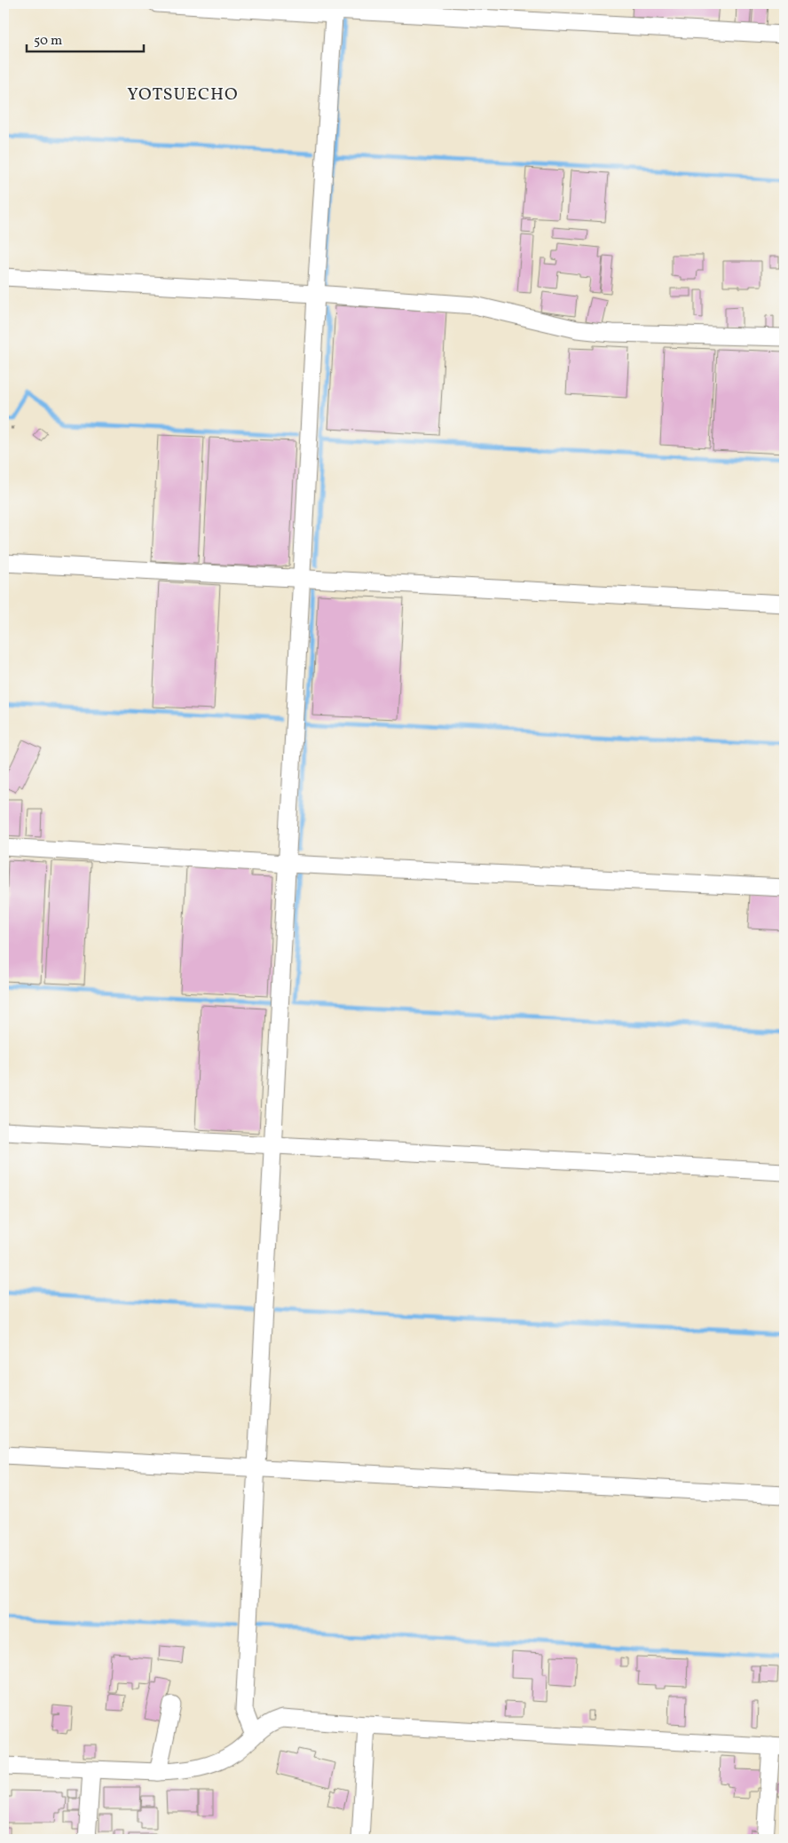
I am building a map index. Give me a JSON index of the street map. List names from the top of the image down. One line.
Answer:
{"districts":["YOTSUECHO"],"scale_bar":"50 m"}
